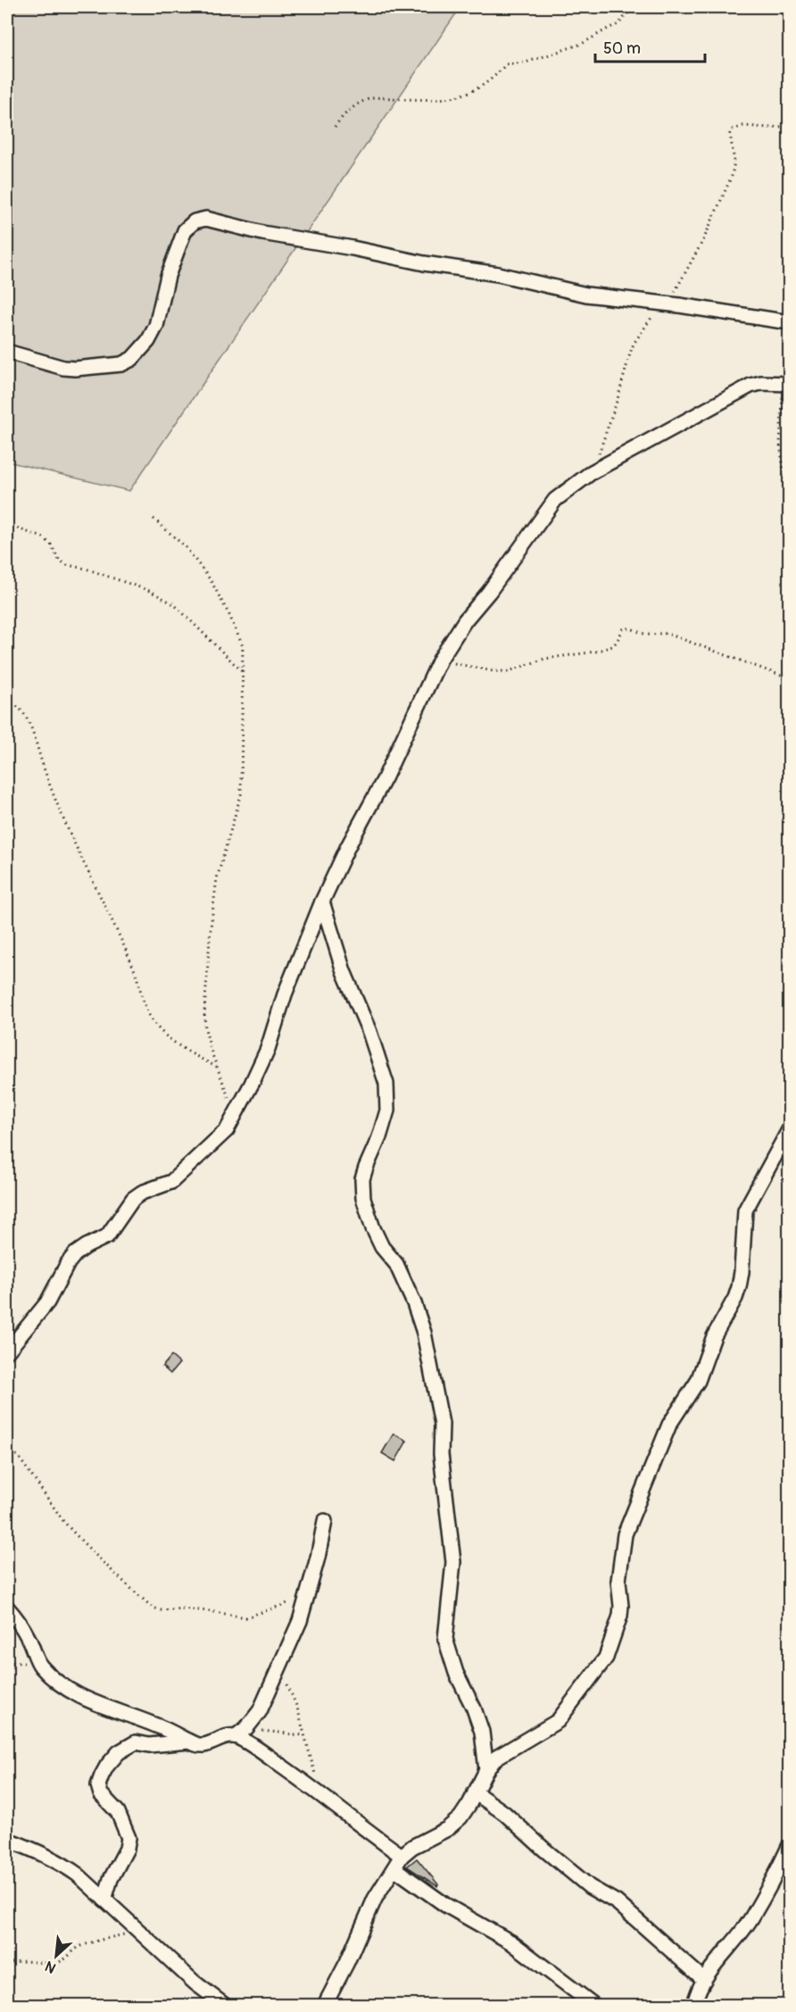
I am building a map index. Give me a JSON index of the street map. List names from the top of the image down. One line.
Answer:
{"scale_bar":"50 m","north":"bottom left"}
